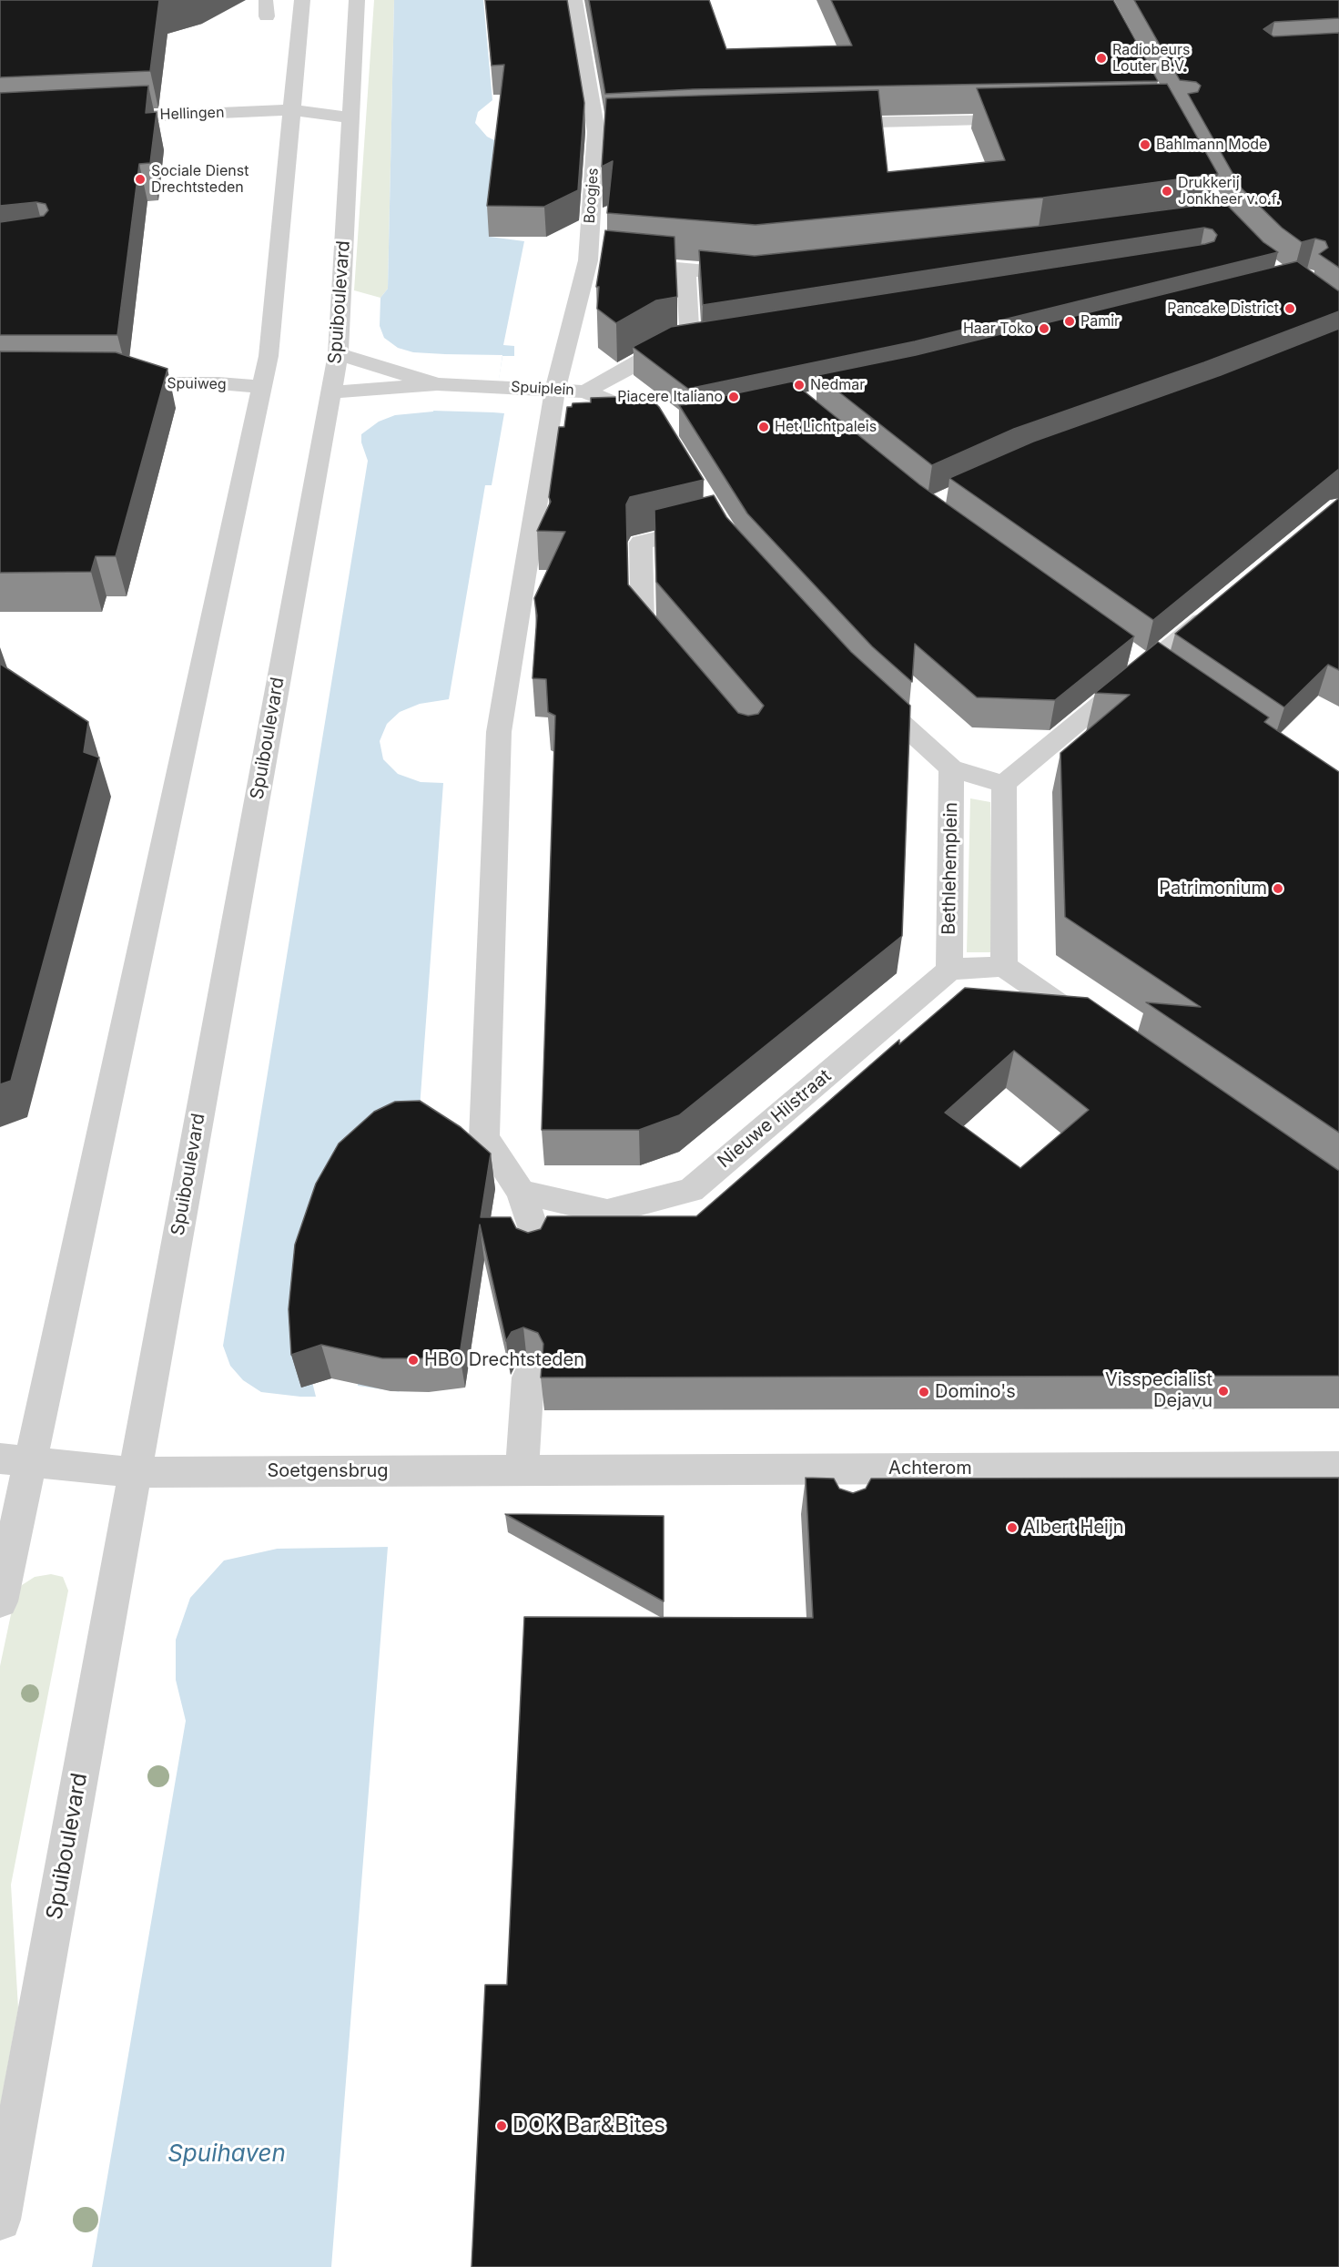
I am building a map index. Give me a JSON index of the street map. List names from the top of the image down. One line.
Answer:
{"streets":{"street":["Hellingen","Boogjes","Spuiboulevard","Spuiweg","Spuiplein","Bethlehemplein","Nieuwe Hilstraat","Achterom","Soetgensbrug"]},"crossings":[["Hellingen","Spuiboulevard"],["Boogjes","Spuiplein"],["Spuiboulevard","Soetgensbrug"],["Bethlehemplein","Nieuwe Hilstraat"],["Achterom","Soetgensbrug"]],"water":["Spuihaven"],"places":["Radiobeurs Louter B.V.","Bahlmann Mode","Sociale Dienst Drechtsteden","Drukkerij Jonkheer v.o.f.","Pancake District","Pamir","Haar Toko","Nedmar","Piacere Italiano","Het Lichtpaleis","Patrimonium","HBO Drechtsteden","Visspecialist Dejavu","Domino's","Albert Heijn","DOK Bar&Bites"]}
